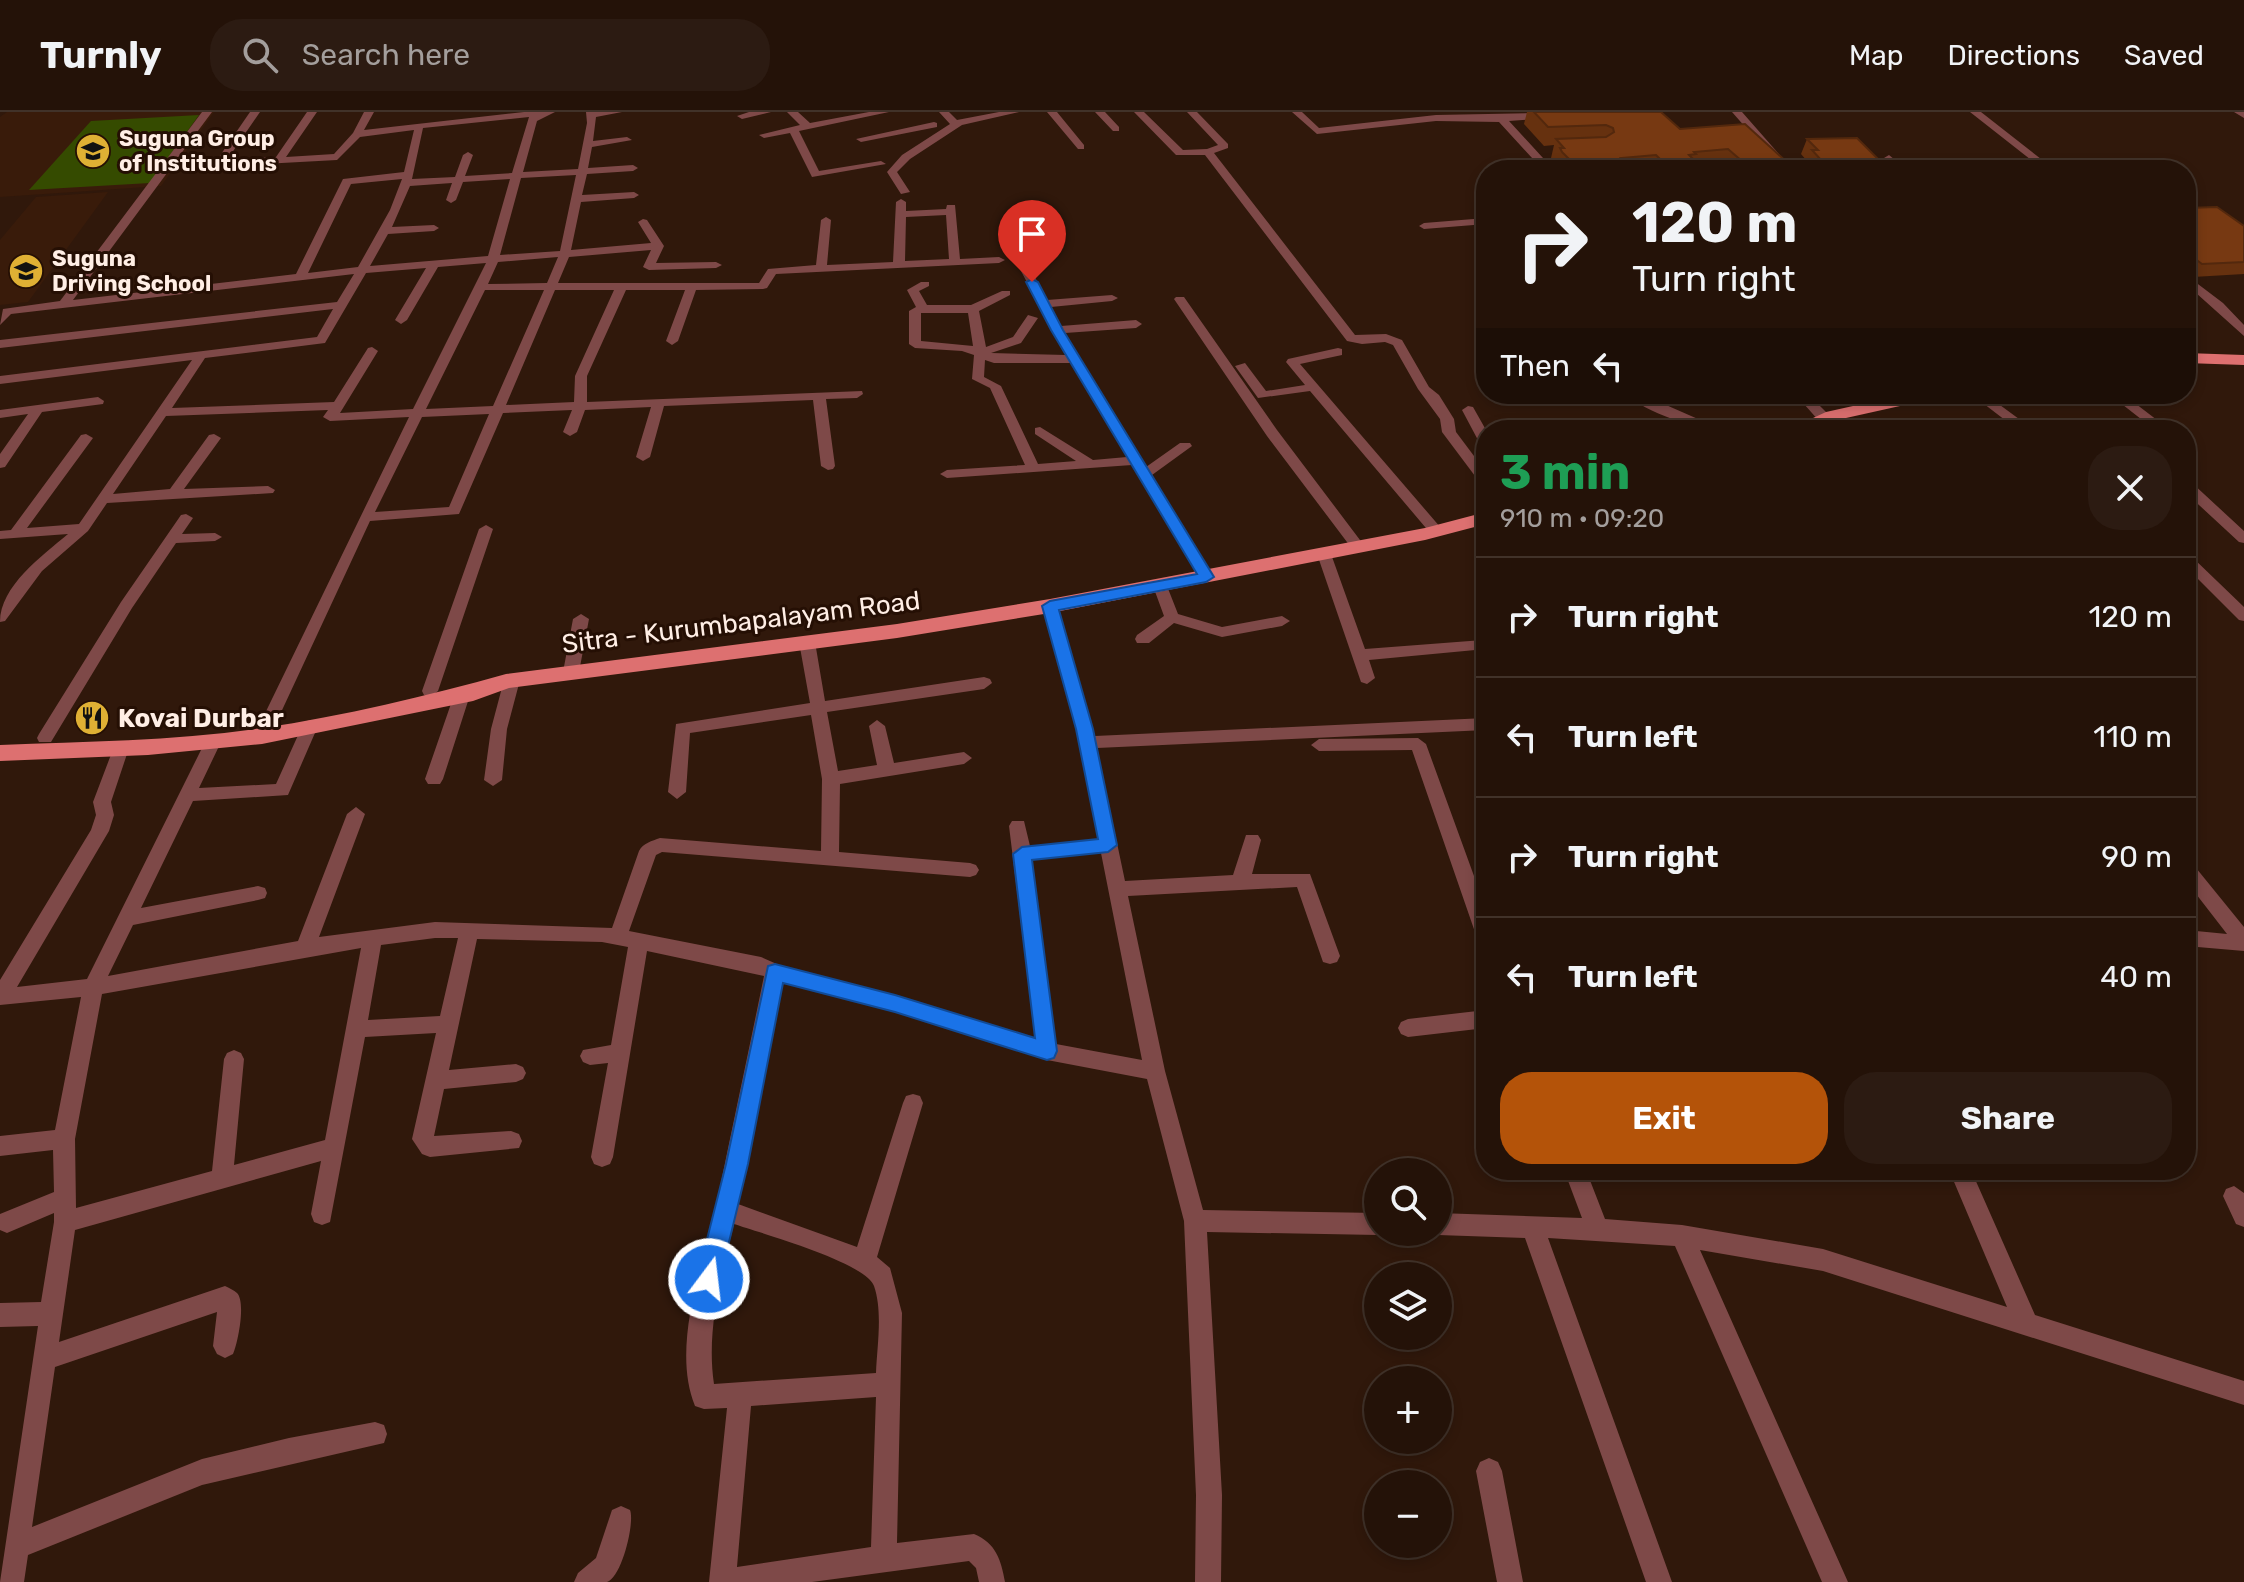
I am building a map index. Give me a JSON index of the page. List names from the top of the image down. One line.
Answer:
{"streets":{"main road":["Sitra - Kurumbapalayam Road"]},"places":{"school or university":["Suguna Group of Institutions","Suguna Driving School"],"restaurant":["Kovai Durbar"]},"page":{"header":"Turnly","search":"Search here","nav":["Map","Directions","Saved"],"turn":["120 m","Turn right"],"then":"Then","heading":["3 min","910 m · 09:20"],"list":[{"name":"Turn right","value":"120 m"},{"name":"Turn left","value":"110 m"},{"name":"Turn right","value":"90 m"},{"name":"Turn left","value":"40 m"}],"buttons":["Exit","Share"],"map_buttons":["+","−"]}}
